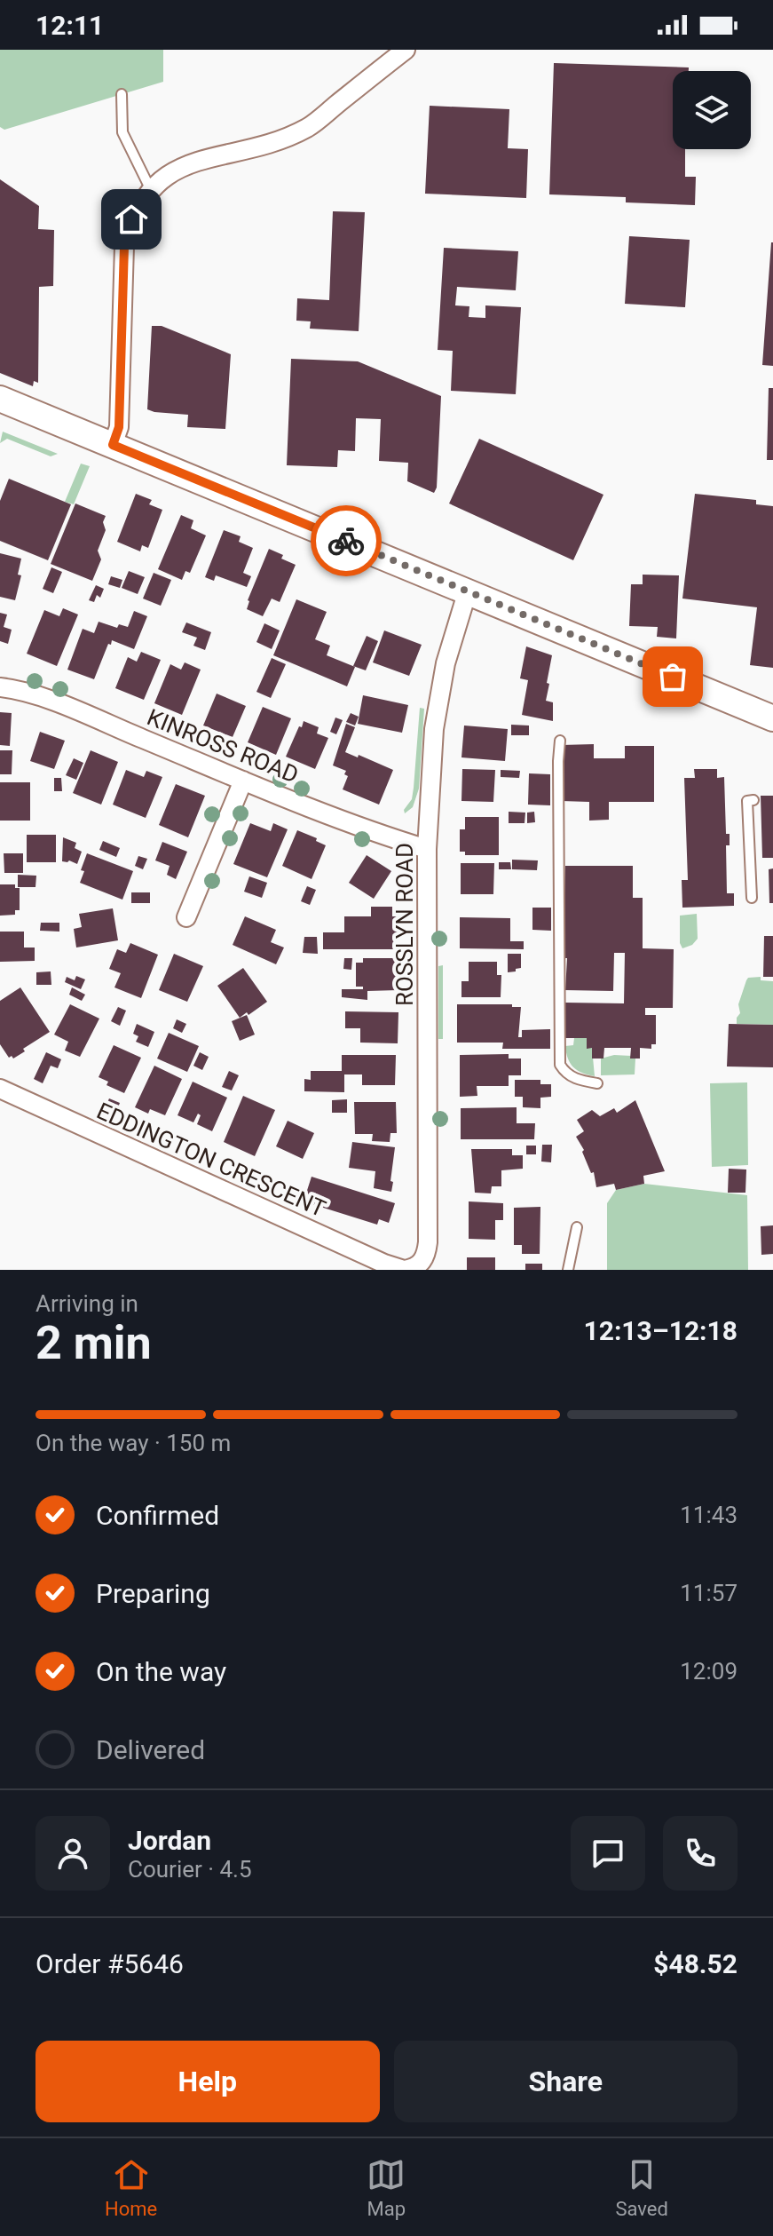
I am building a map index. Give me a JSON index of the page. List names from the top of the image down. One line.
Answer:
{"streets":{"street":["KINROSS ROAD","ROSSLYN ROAD","EDDINGTON CRESCENT"]},"crossings":[["KINROSS ROAD","ROSSLYN ROAD"],["ROSSLYN ROAD","EDDINGTON CRESCENT"]],"page":{"status":"12:11","heading":["2 min","Arriving in","12:13–12:18"],"panel":["Jordan","Courier · 4.5","Order #5646","$48.52"],"bar":"On the way · 150 m","list":[["Confirmed","11:43"],["Preparing","11:57"],["On the way","12:09"],"Delivered"],"buttons":["Help","Share"],"tabs":["Home","Map","Saved"]}}
